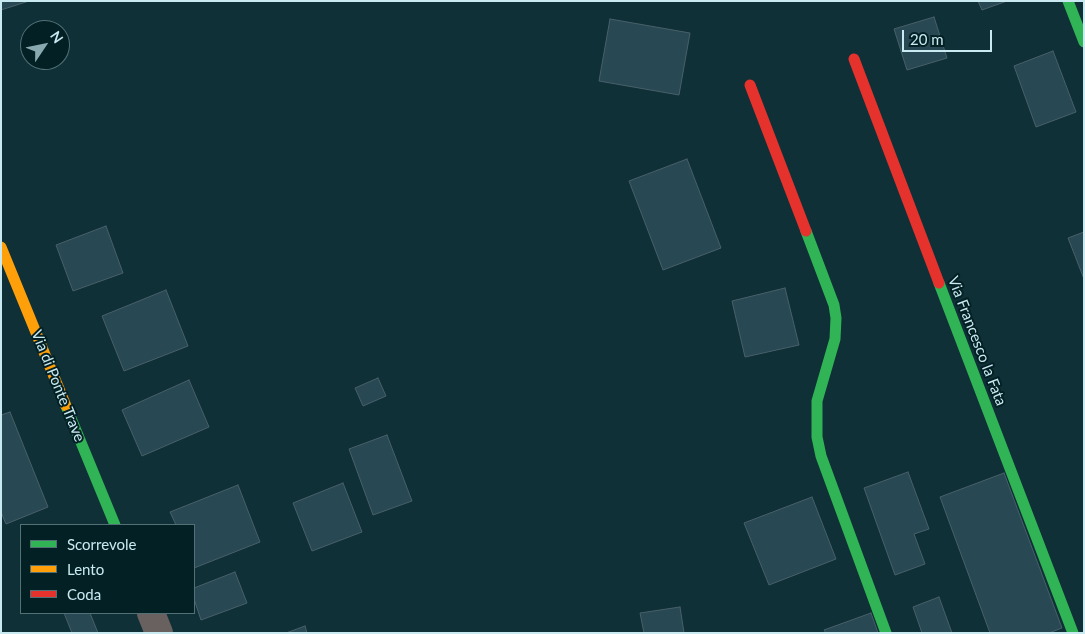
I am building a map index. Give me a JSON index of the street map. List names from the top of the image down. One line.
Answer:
{"streets":{"street":["Via Francesco la Fata","Via di Ponte Trave"]},"legend":["Scorrevole","Lento","Coda"],"scale_bar":"20 m","north":"top right"}
